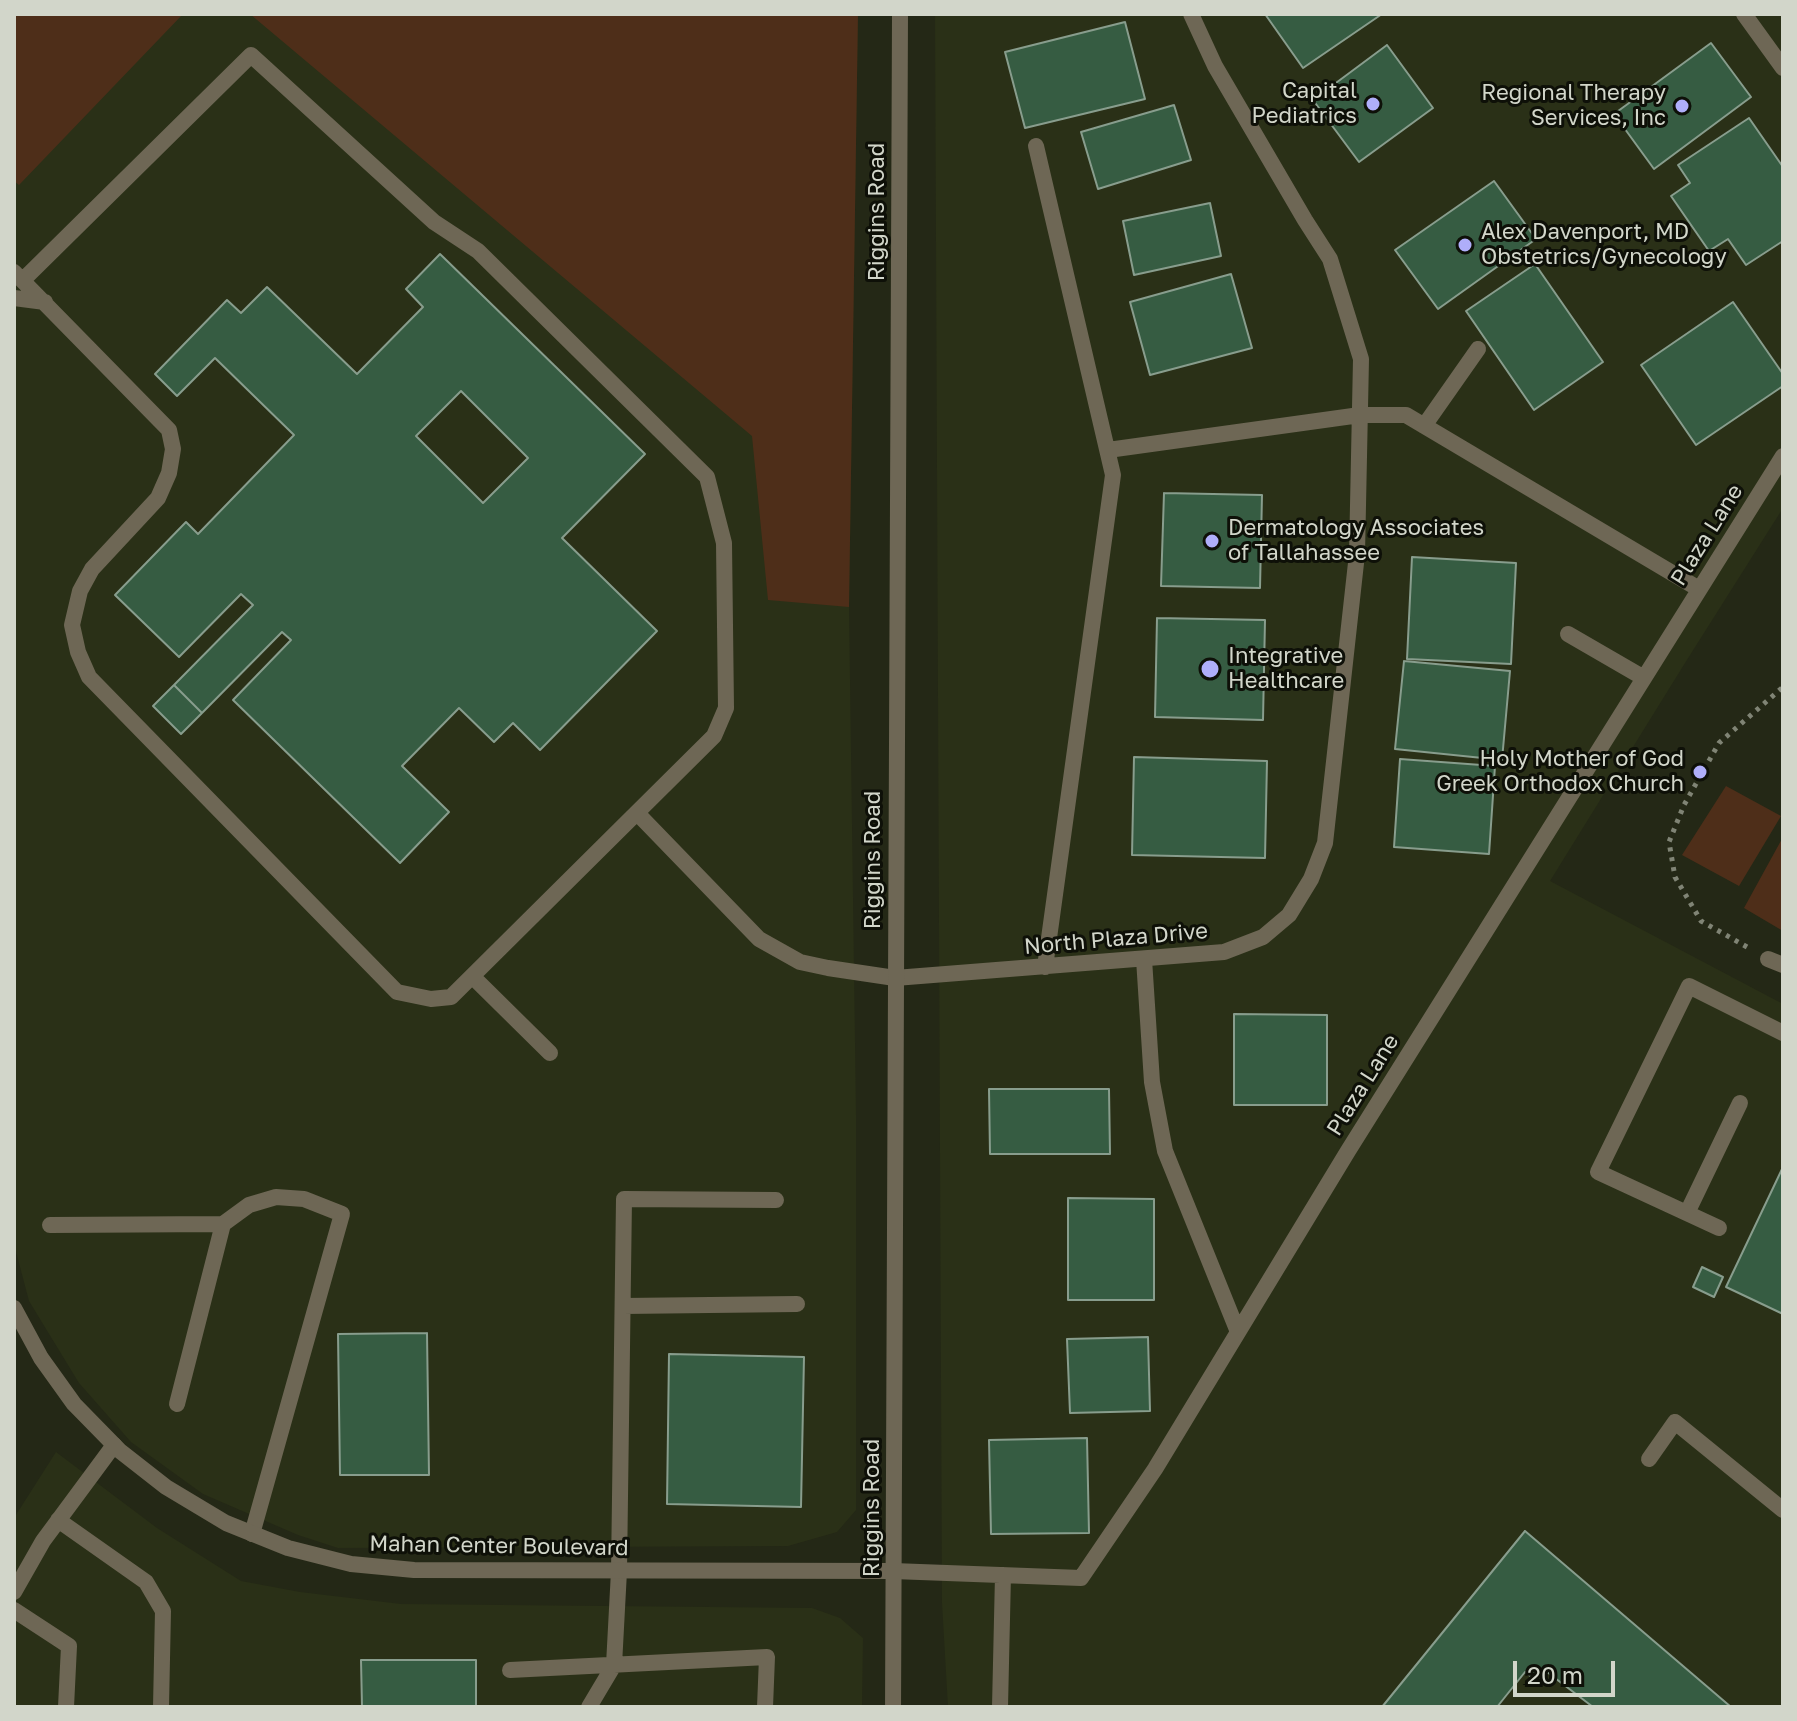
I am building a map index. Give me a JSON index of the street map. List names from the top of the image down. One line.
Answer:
{"streets":{"street":["Riggins Road","Plaza Lane","North Plaza Drive","Mahan Center Boulevard"]},"crossings":[["Riggins Road","Plaza Lane"],["Riggins Road","North Plaza Drive"],["Riggins Road","Mahan Center Boulevard"],["Plaza Lane","Mahan Center Boulevard"]],"places":["Capital Pediatrics","Regional Therapy Services, Inc","Alex Davenport, MD Obstetrics/Gynecology","Dermatology Associates of Tallahassee","Integrative Healthcare","Holy Mother of God Greek Orthodox Church"],"scale_bar":"20 m"}
